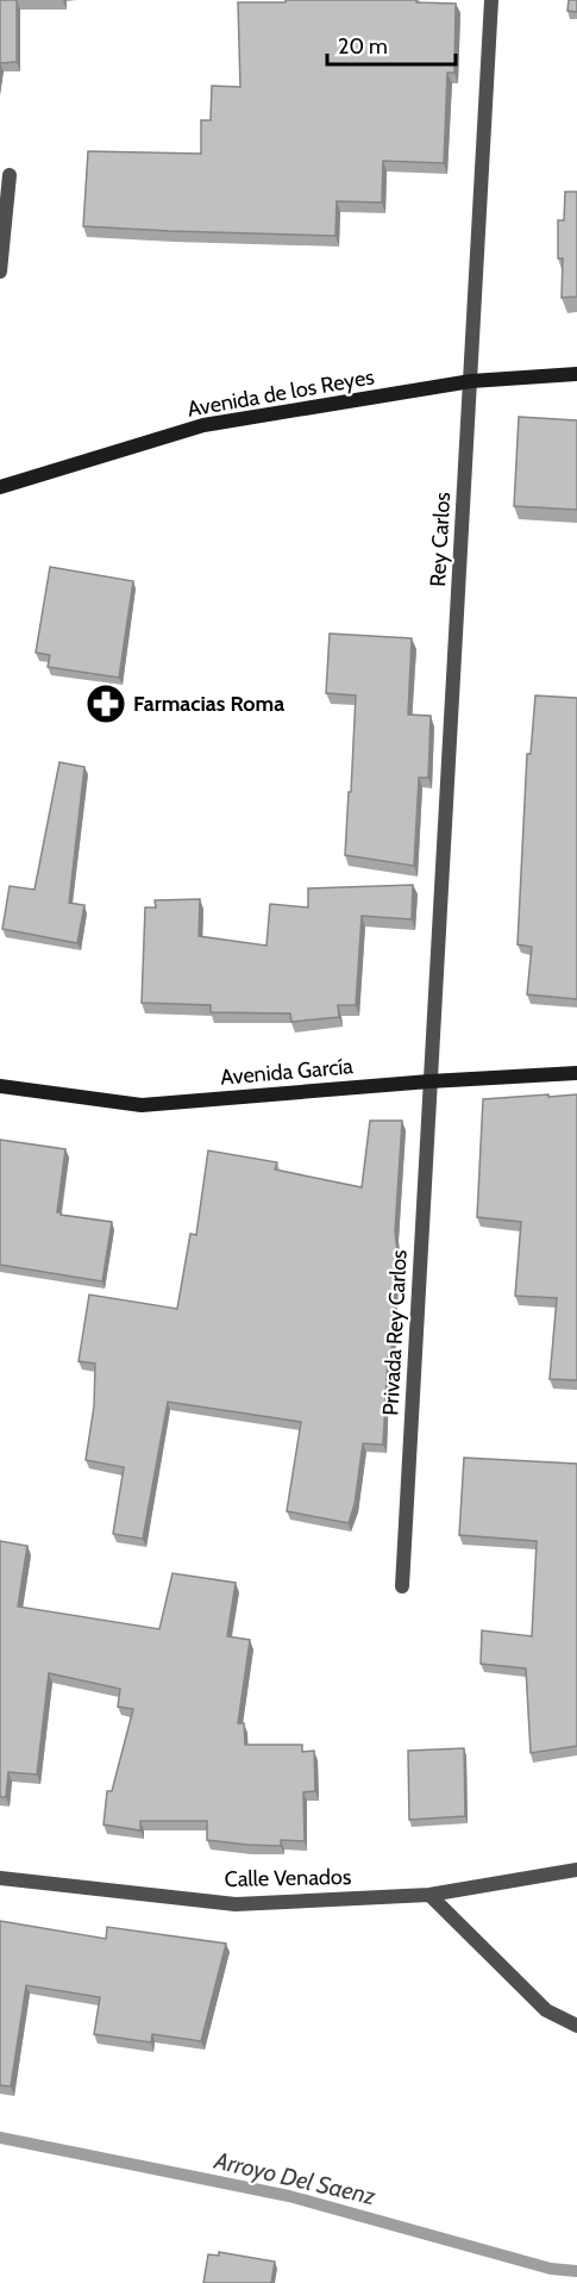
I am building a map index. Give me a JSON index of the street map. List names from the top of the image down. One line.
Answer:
{"streets":{"main road":["Avenida de los Reyes","Avenida García"],"street":["Rey Carlos","Privada Rey Carlos","Calle Venados"]},"crossings":[["Avenida de los Reyes","Rey Carlos"],["Rey Carlos","Avenida García"],["Rey Carlos","Privada Rey Carlos"],["Avenida García","Privada Rey Carlos"]],"water":["Arroyo Del Saenz"],"places":{"pharmacy":["Farmacias Roma"]},"scale_bar":"20 m"}
